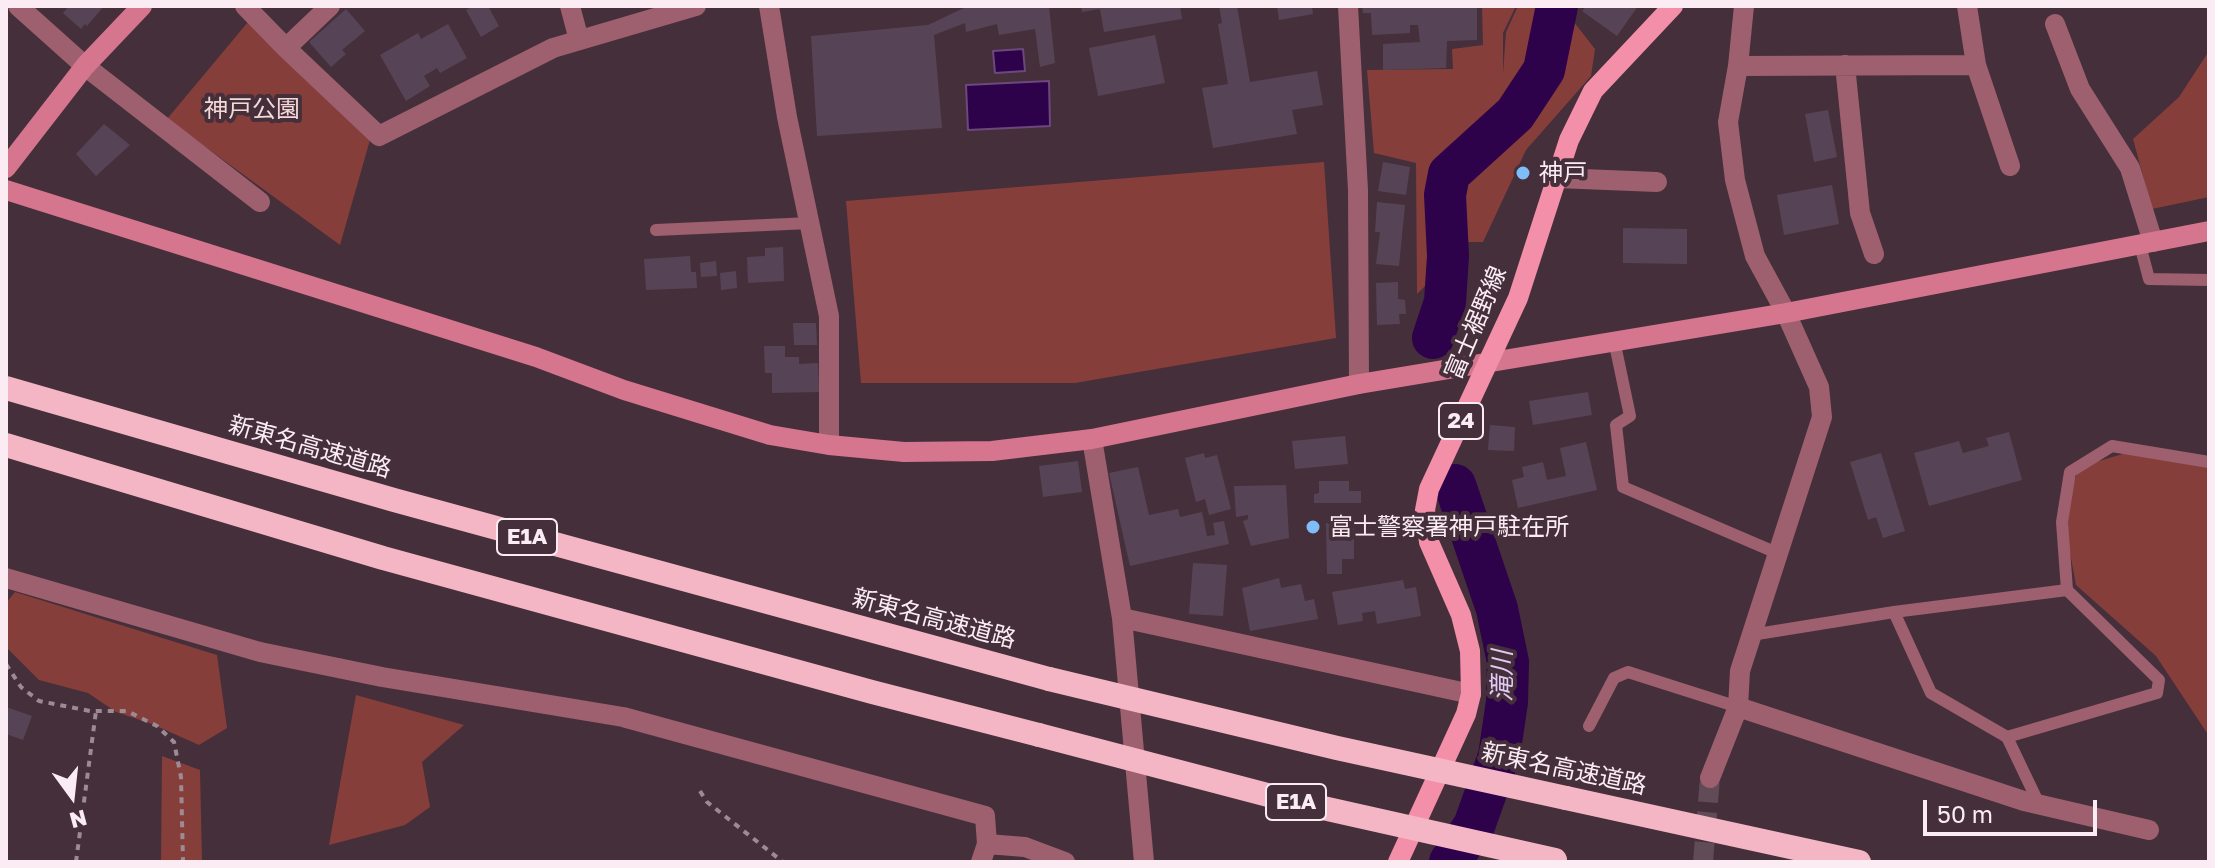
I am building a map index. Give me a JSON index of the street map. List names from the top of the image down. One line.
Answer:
{"streets":{"highway":["新東名高速道路","E1A"],"main road":["富士裾野線","24"]},"water":["滝川"],"parks":["神戸公園"],"places":["神戸","富士警察署神戸駐在所"],"scale_bar":"50 m","north":"bottom"}
